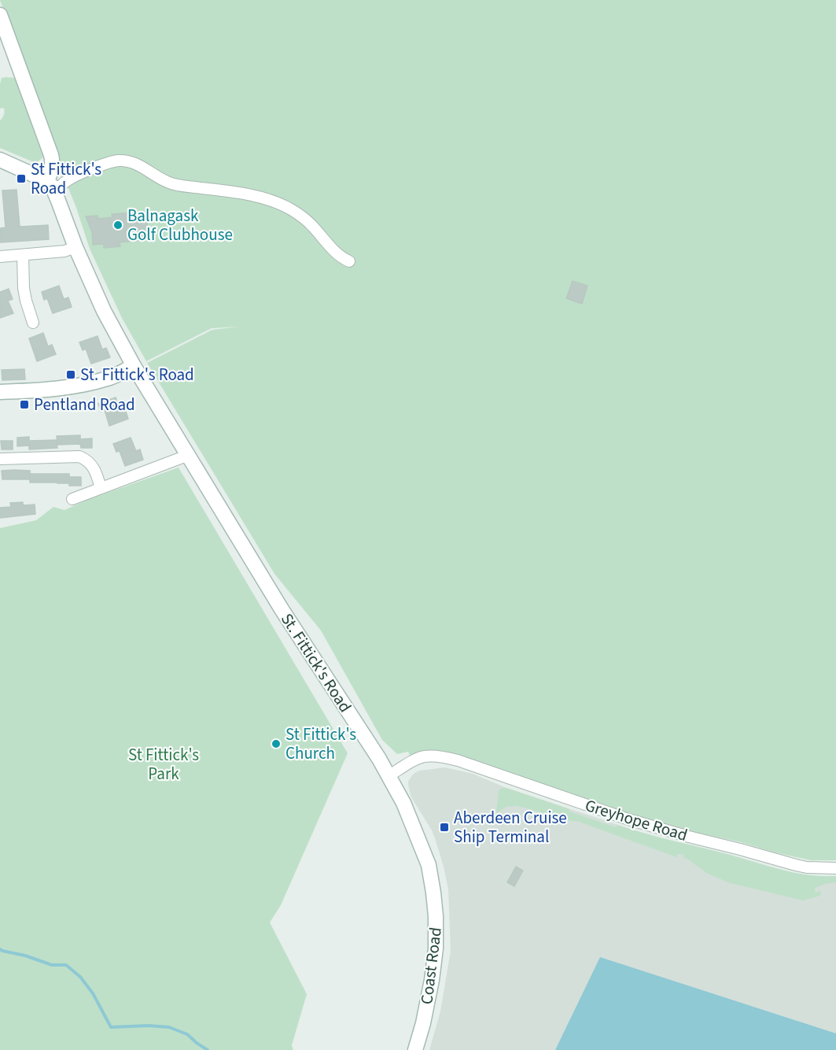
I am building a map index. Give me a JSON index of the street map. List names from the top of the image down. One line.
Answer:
{"streets":{"street":["St. Fittick's Road","Greyhope Road","Coast Road"]},"crossings":[["St. Fittick's Road","Greyhope Road"],["St. Fittick's Road","Coast Road"],["Greyhope Road","Coast Road"]],"parks":["St Fittick's Park"],"places":{"transit":["St Fittick's Road","St. Fittick's Road","Pentland Road","Aberdeen Cruise Ship Terminal"],"other":["Balnagask Golf Clubhouse","St Fittick's Church"]}}
